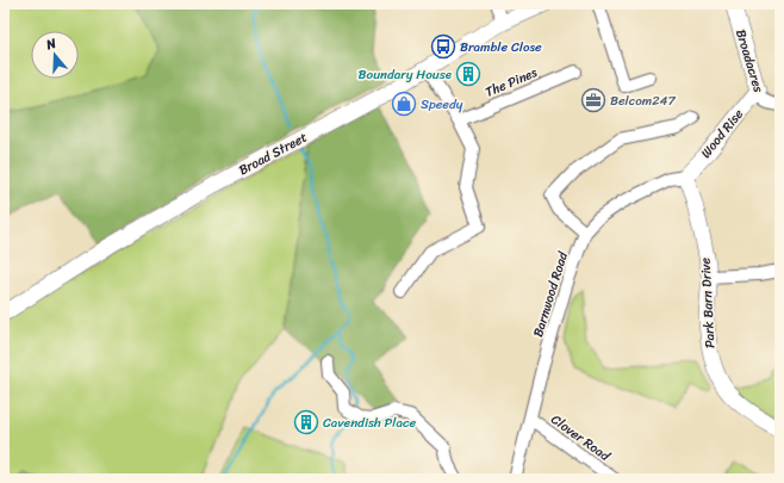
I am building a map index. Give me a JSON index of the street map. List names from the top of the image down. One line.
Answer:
{"streets":{"street":["Broadacres","The Pines","Wood Rise","Broad Street","Barnwood Road","Park Barn Drive","Clover Road"]},"crossings":[["Broadacres","Wood Rise"],["Wood Rise","Barnwood Road"],["Wood Rise","Park Barn Drive"],["Barnwood Road","Park Barn Drive"],["Barnwood Road","Clover Road"]],"places":{"bus stop":["Bramble Close"],"building":["Boundary House","Cavendish Place"],"office":["Belcom247"],"shop":["Speedy"]},"north":"top"}
